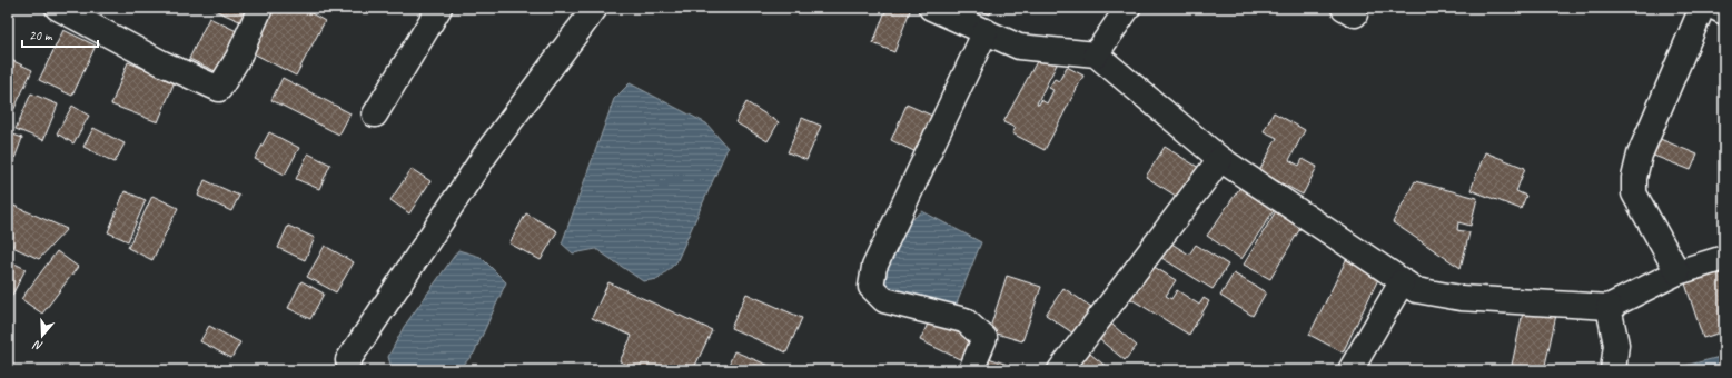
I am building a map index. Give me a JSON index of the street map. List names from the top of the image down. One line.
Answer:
{"scale_bar":"20 m","north":"bottom"}
